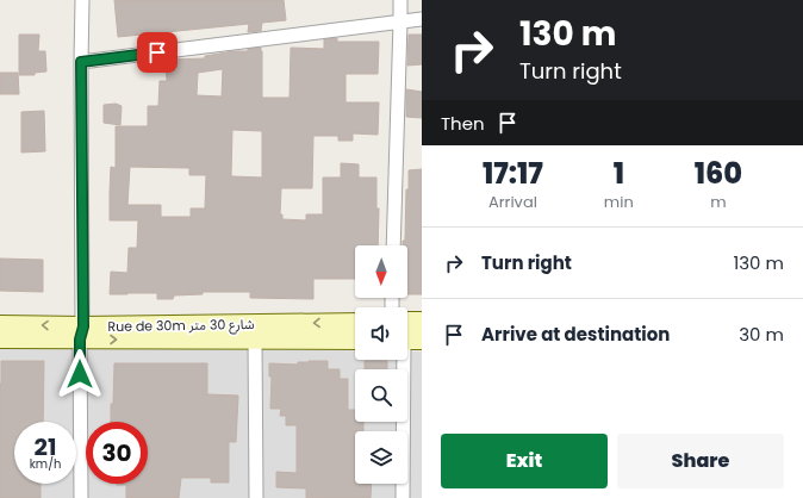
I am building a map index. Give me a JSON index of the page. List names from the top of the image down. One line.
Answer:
{"streets":{"street":["Rue de 30m شارع 30 متر"]},"north":"bottom","page":{"turn":["130 m","Turn right"],"then":"Then","eta":["17:17","Arrival","1","min","160","m"],"list":[{"name":"Turn right","value":"130 m"},{"name":"Arrive at destination","value":"30 m"}],"speed":"21 km/h","limit":"30","buttons":["Exit","Share"]}}
